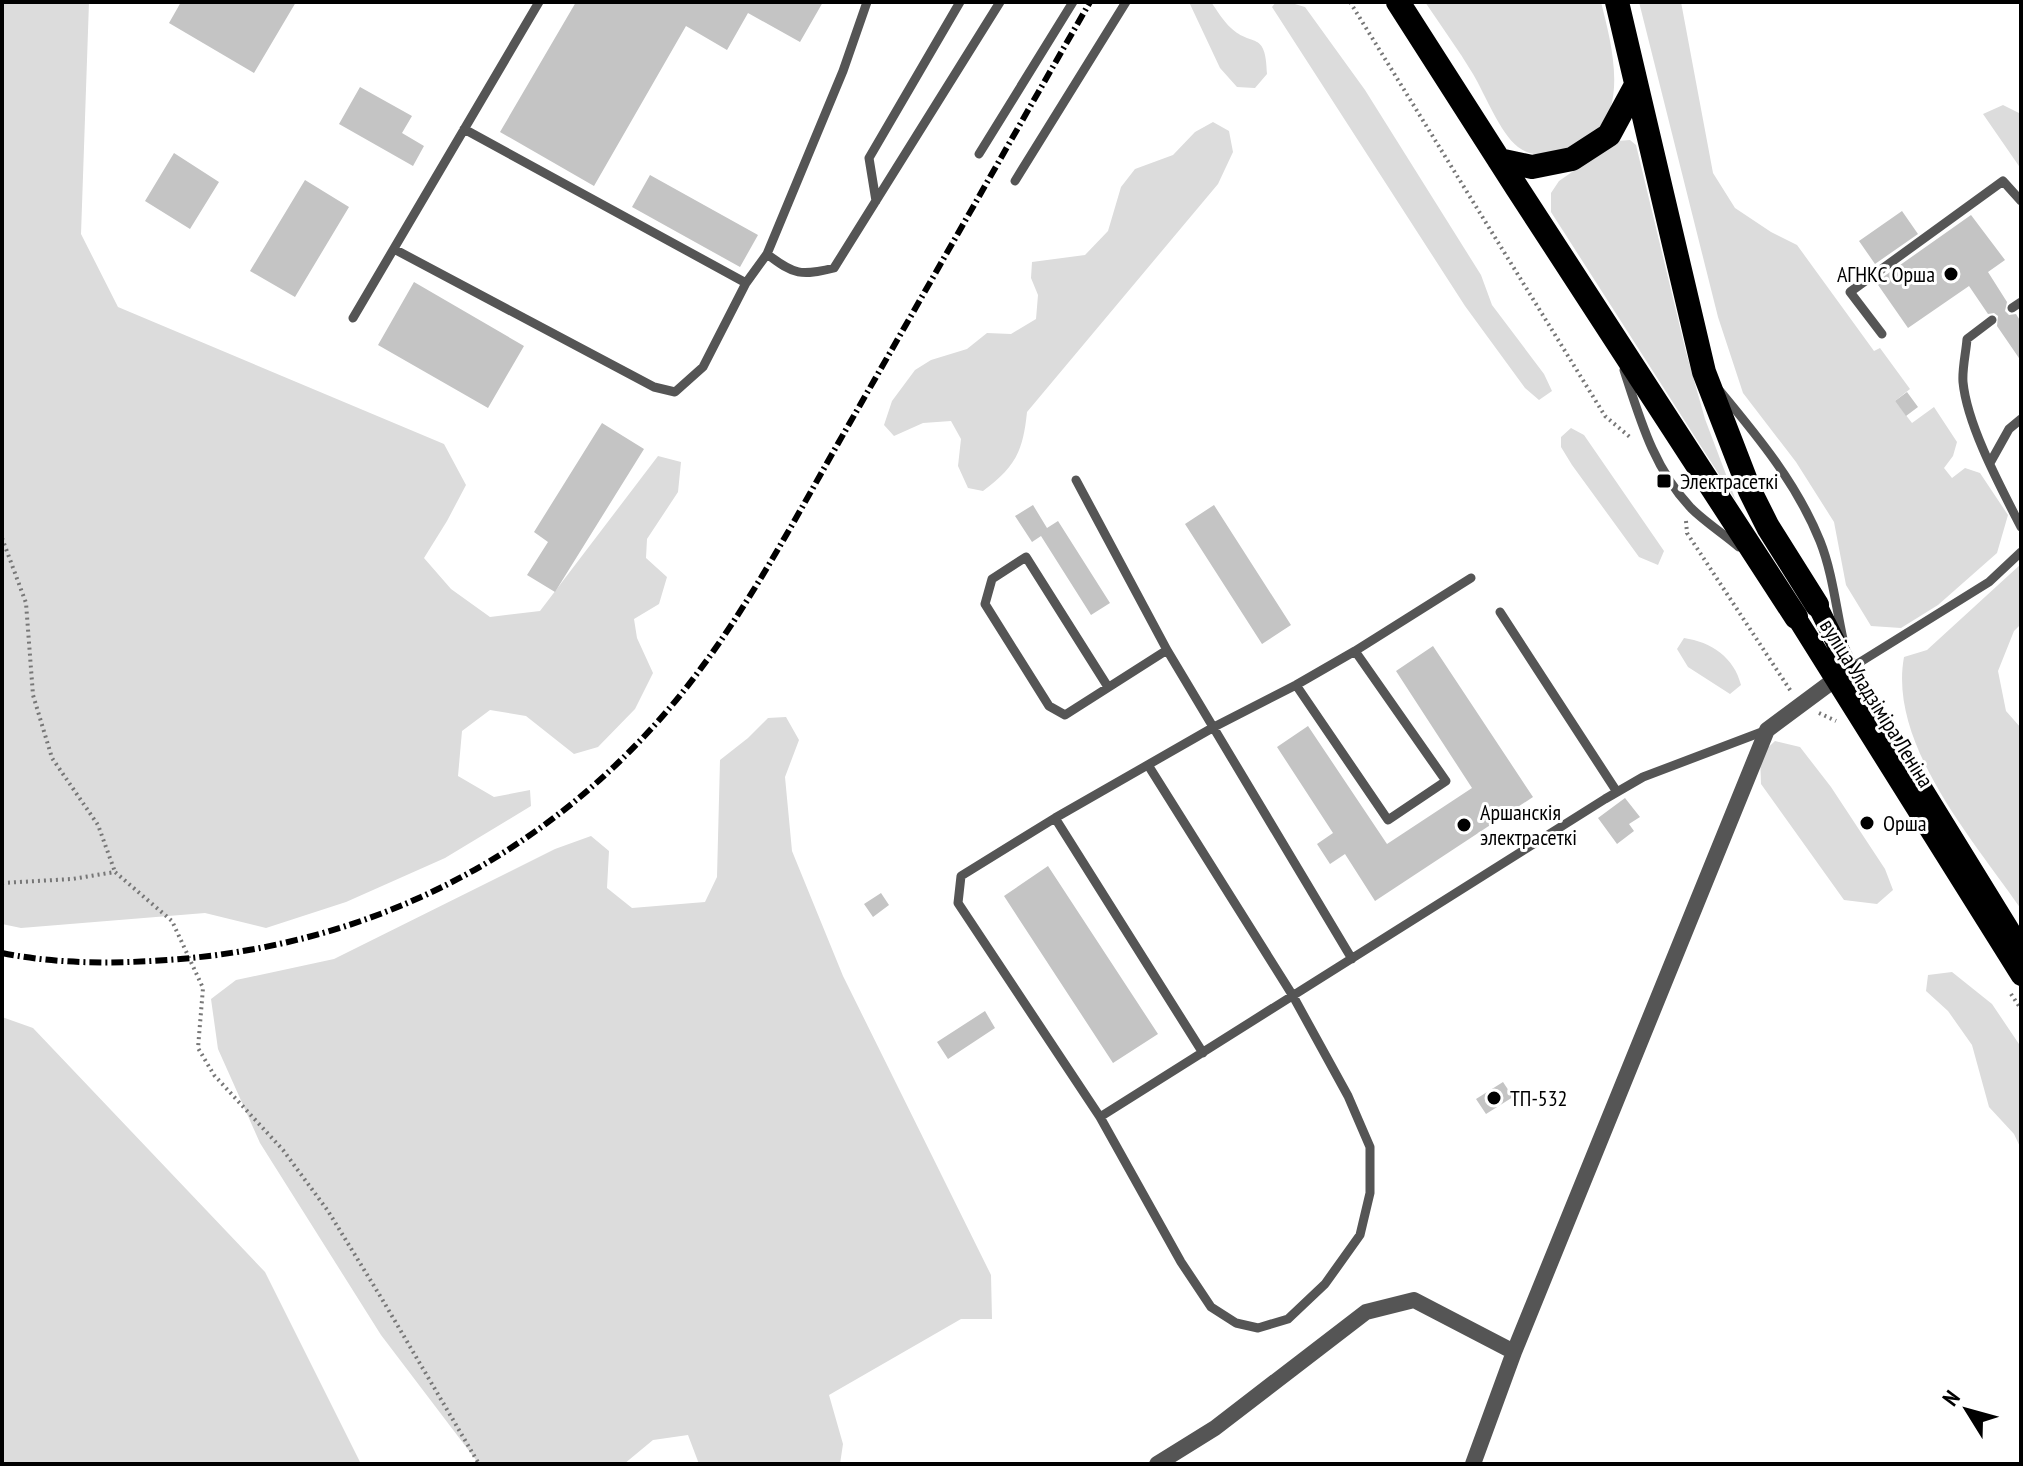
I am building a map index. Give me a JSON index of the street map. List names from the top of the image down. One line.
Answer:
{"streets":{"main road":["вуліца Уладзіміра Леніна"]},"places":{"other":["АГНКС Орша","Орша","Аршанскія электрасеткі","ТП-532"],"transit":["Электрасеткі"]},"north":"top left"}
